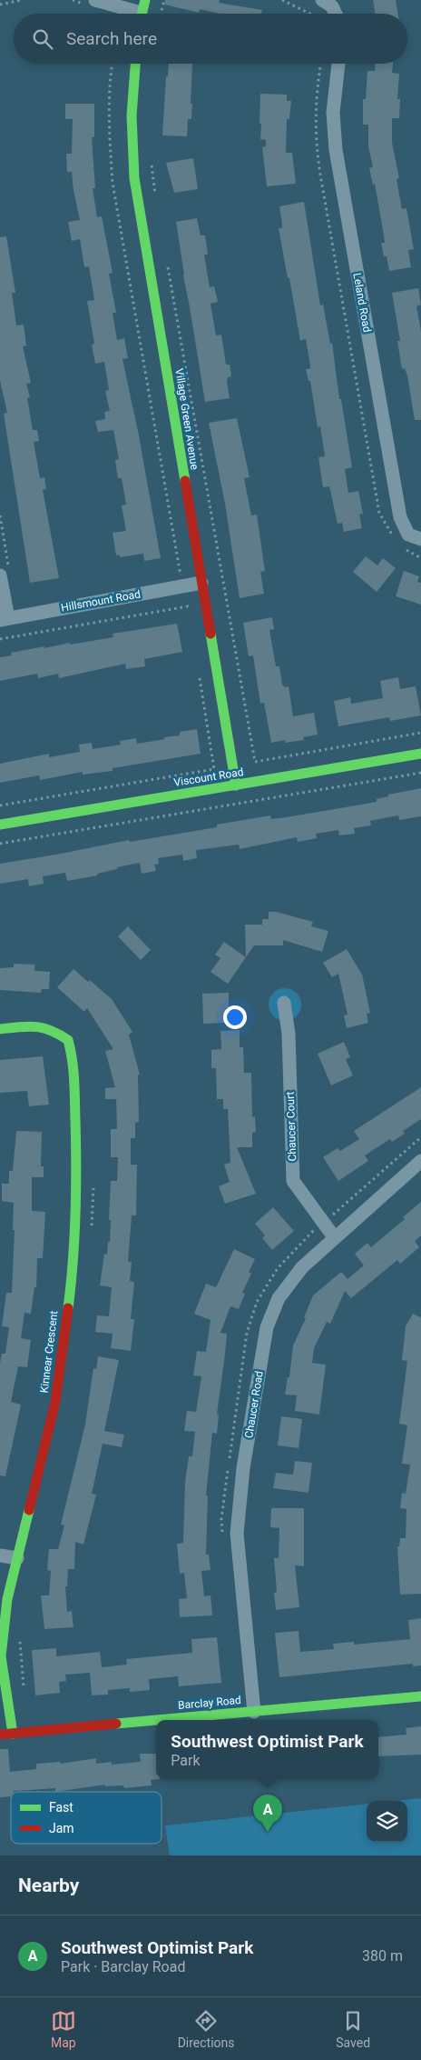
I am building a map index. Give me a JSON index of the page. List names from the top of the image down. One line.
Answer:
{"streets":{"street":["Leland Road","Village Green Avenue","Hillsmount Road","Viscount Road","Chaucer Court","Kinnear Crescent","Chaucer Road","Barclay Road"]},"crossings":[["Village Green Avenue","Hillsmount Road"],["Village Green Avenue","Viscount Road"],["Chaucer Court","Chaucer Road"],["Kinnear Crescent","Barclay Road"],["Chaucer Road","Barclay Road"]],"legend":["Fast","Jam"],"page":{"search":"Search here","popup":["Southwest Optimist Park","Park"],"pins":"A","heading":"Nearby","list":[{"mark":"A","name":"Southwest Optimist Park","note":"Park · Barclay Road","value":"380 m"}],"nav":["Map","Directions","Saved"]}}
